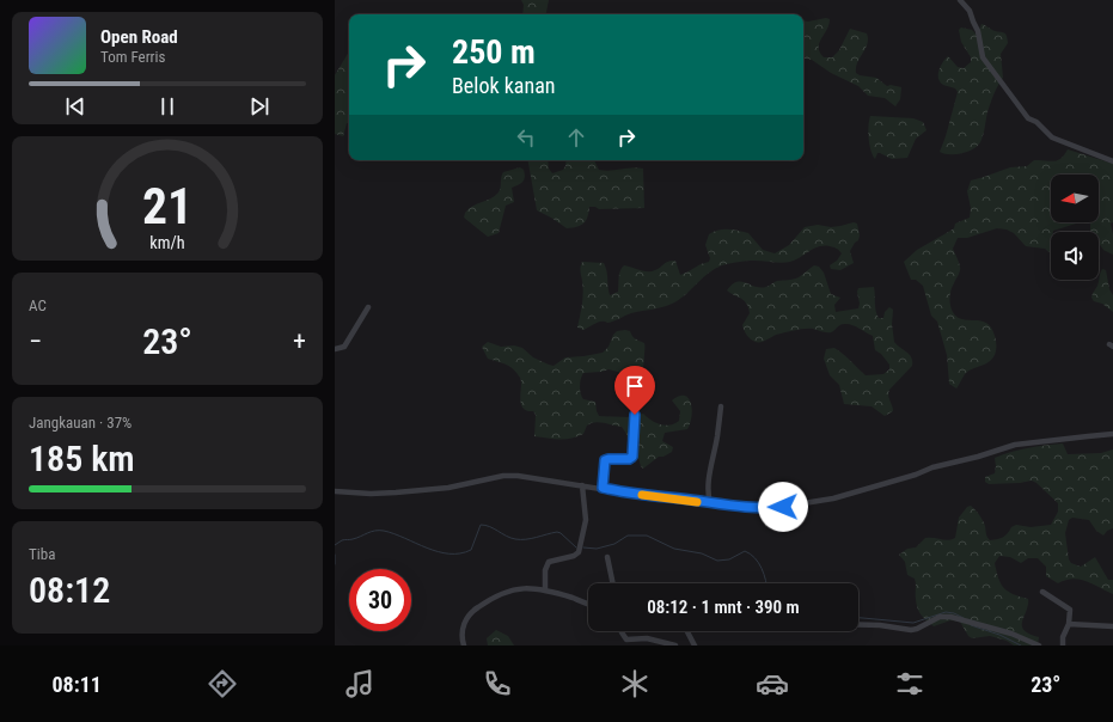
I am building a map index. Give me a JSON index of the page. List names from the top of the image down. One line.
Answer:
{"north":"left","page":{"turn":["250 m","Belok kanan"],"song":["Open Road","Tom Ferris"],"tile":["AC",["Jangkauan · 37%","185 km"],["Tiba","08:12"]],"heat":["−","23°","+"],"limit":"30","trip":"08:12 · 1 mnt · 390 m","tabs":["08:11","23°"],"gauge":["21","km/h"]}}
